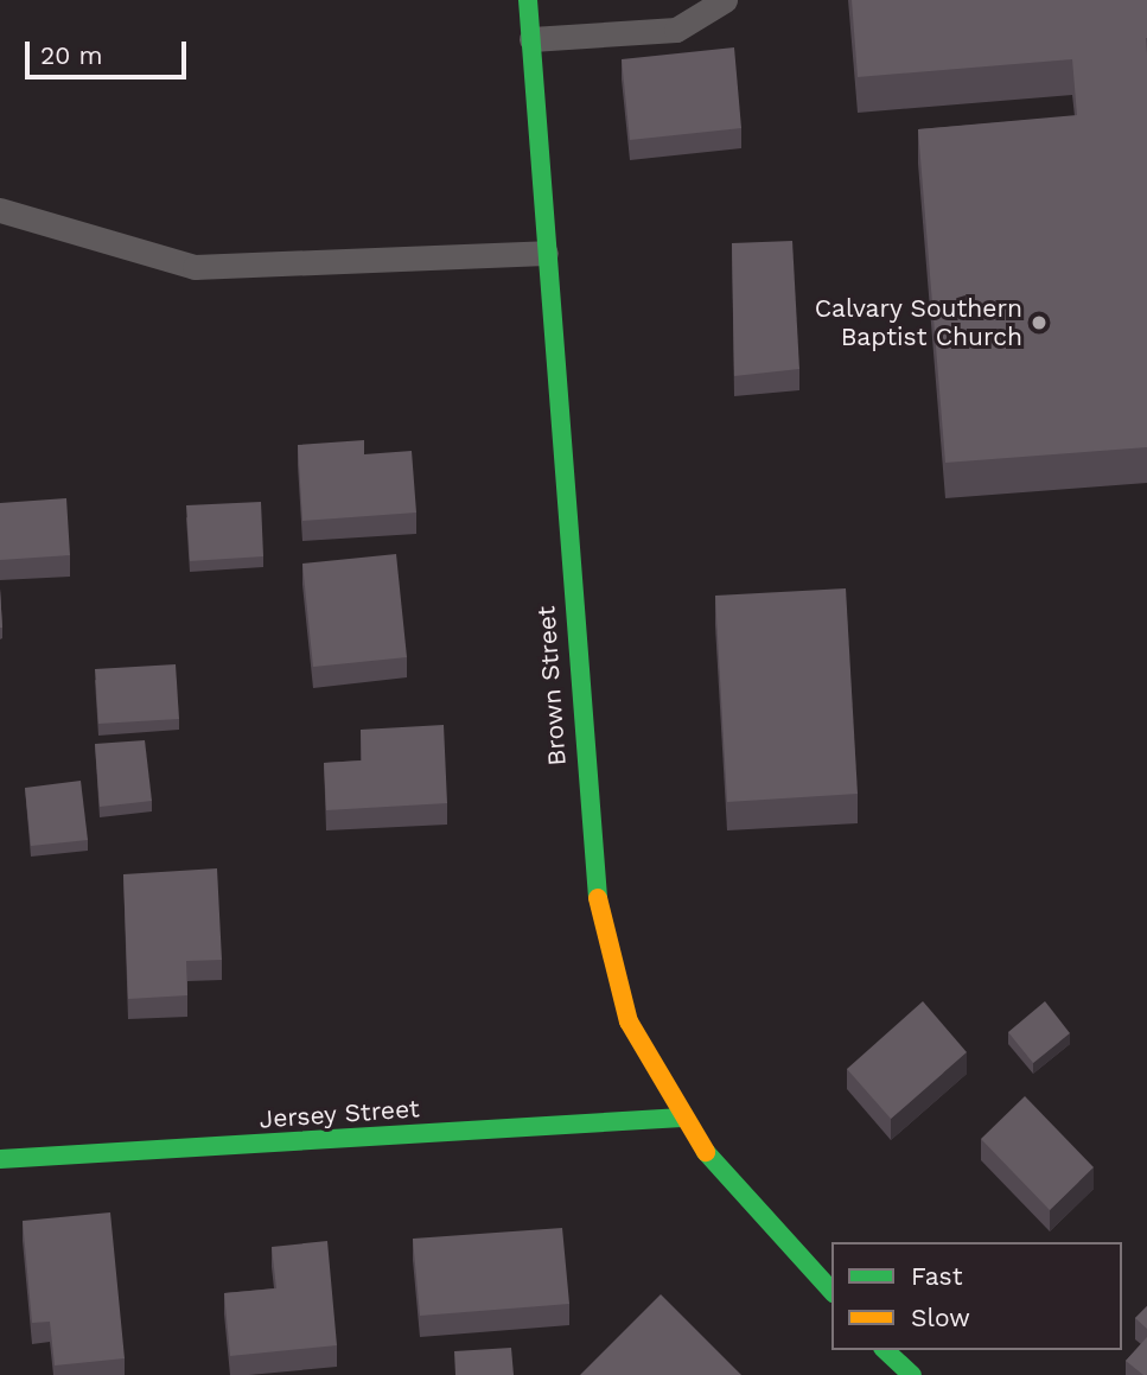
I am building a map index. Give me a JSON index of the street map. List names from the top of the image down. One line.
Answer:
{"streets":{"street":["Brown Street","Jersey Street"]},"crossings":[["Brown Street","Jersey Street"]],"places":["Calvary Southern Baptist Church"],"legend":["Fast","Slow"],"scale_bar":"20 m"}
